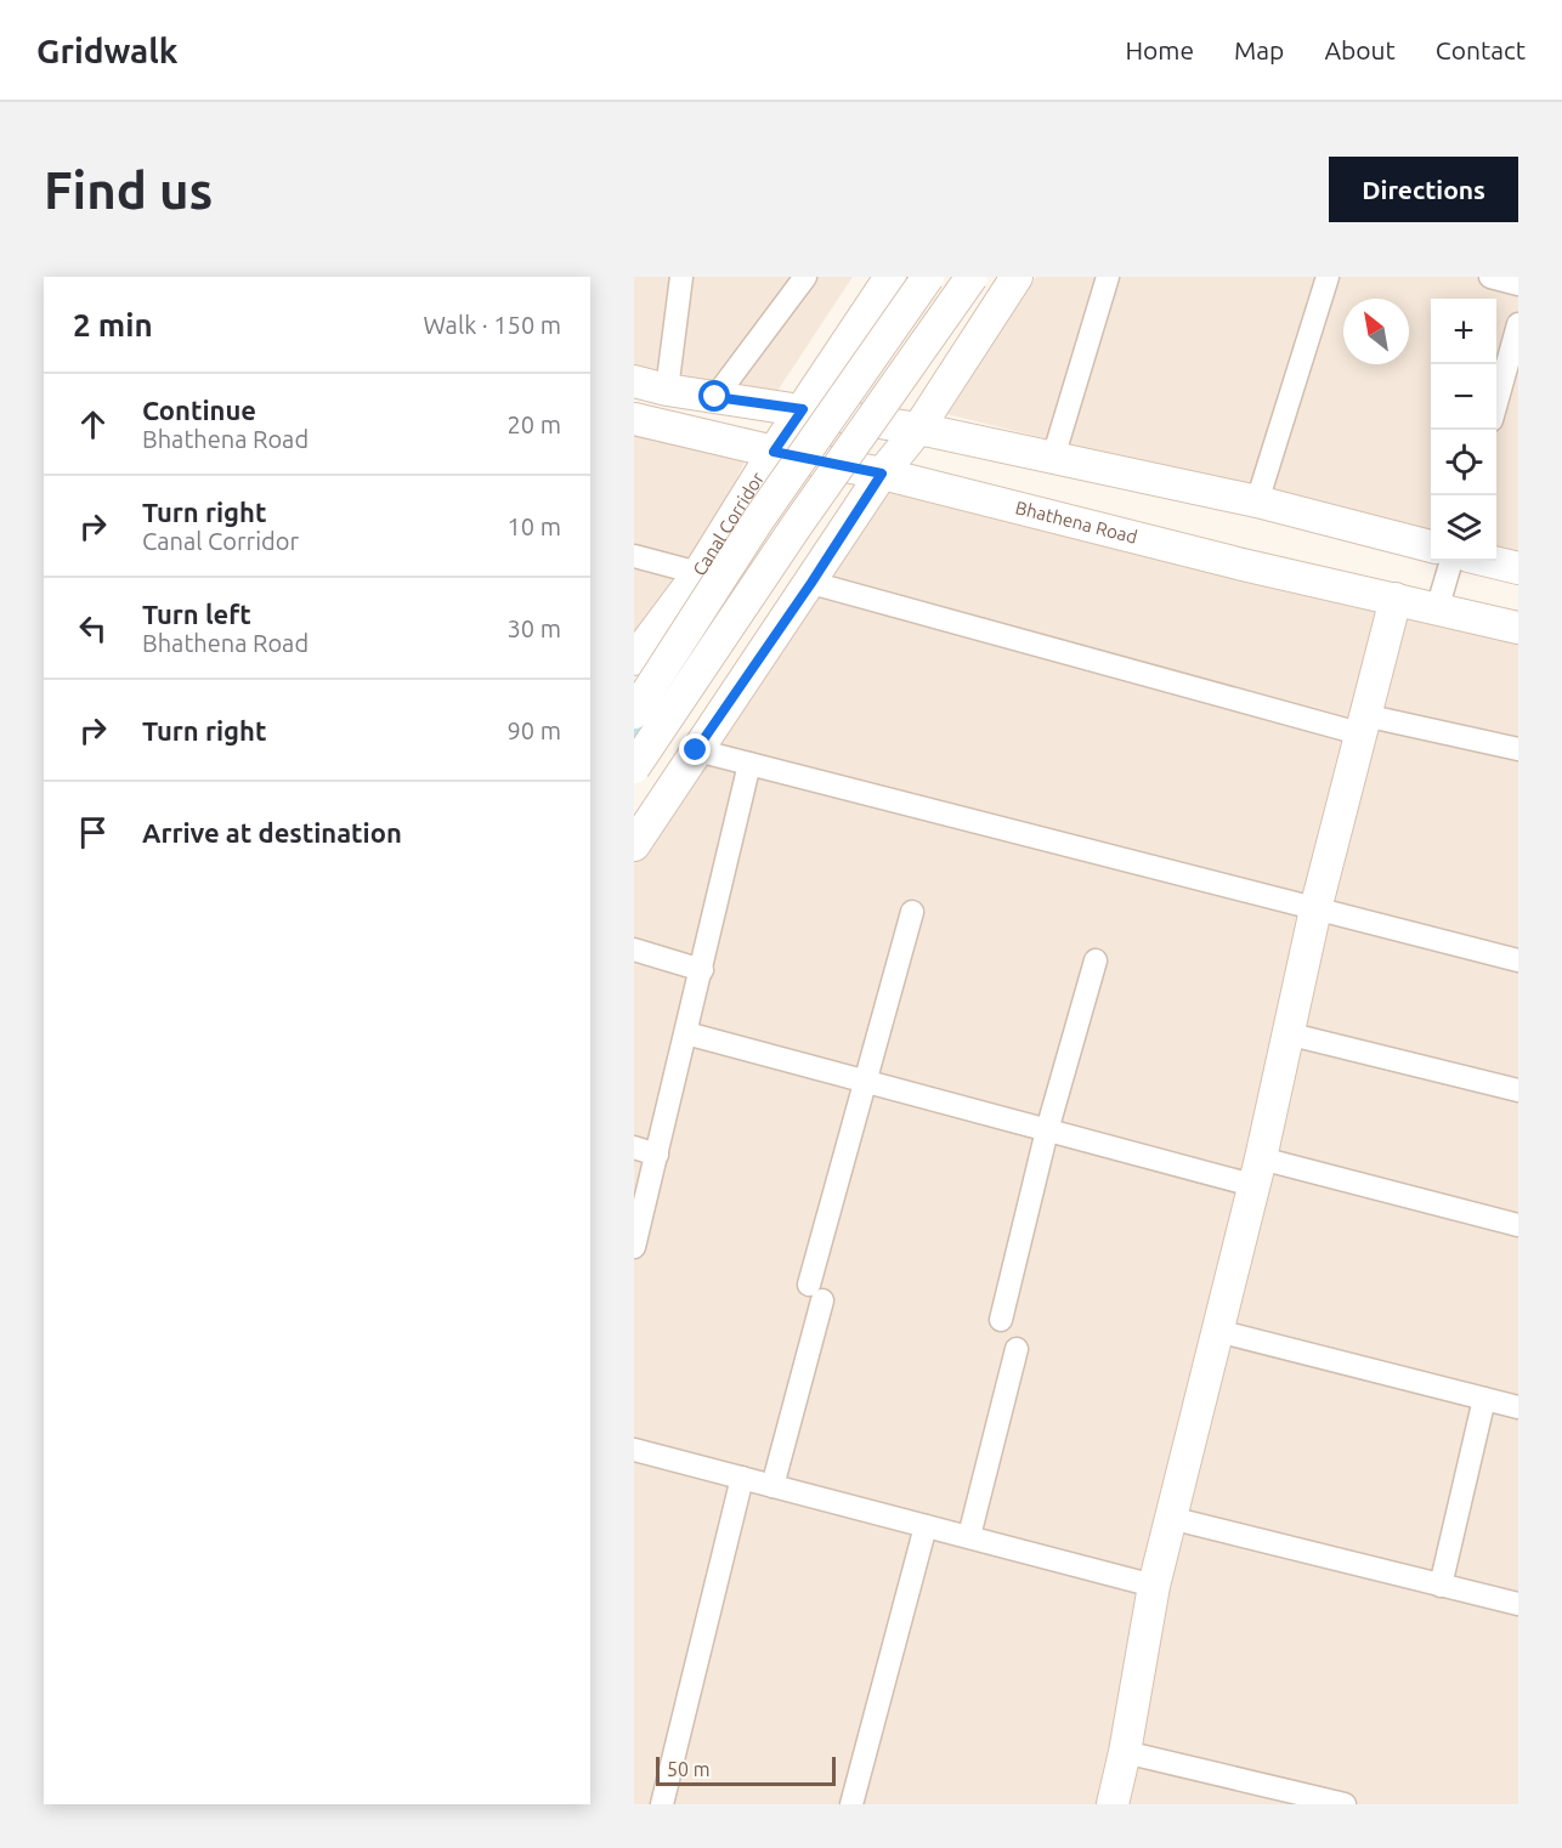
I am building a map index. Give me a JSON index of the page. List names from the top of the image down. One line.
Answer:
{"streets":{"street":["Bhathena Road","Canal Corridor"]},"crossings":[["Bhathena Road","Canal Corridor"]],"scale_bar":"50 m","north":"top left","page":{"header":"Gridwalk","nav":["Home","Map","About","Contact"],"buttons":"Directions","title":"Find us","heading":["2 min","Walk · 150 m"],"map_buttons":["+","−"],"list":[["Continue","Bhathena Road","20 m"],["Turn right","Canal Corridor","10 m"],["Turn left","Bhathena Road","30 m"],["Turn right","90 m"],"Arrive at destination"],"scale":"50 m"}}
